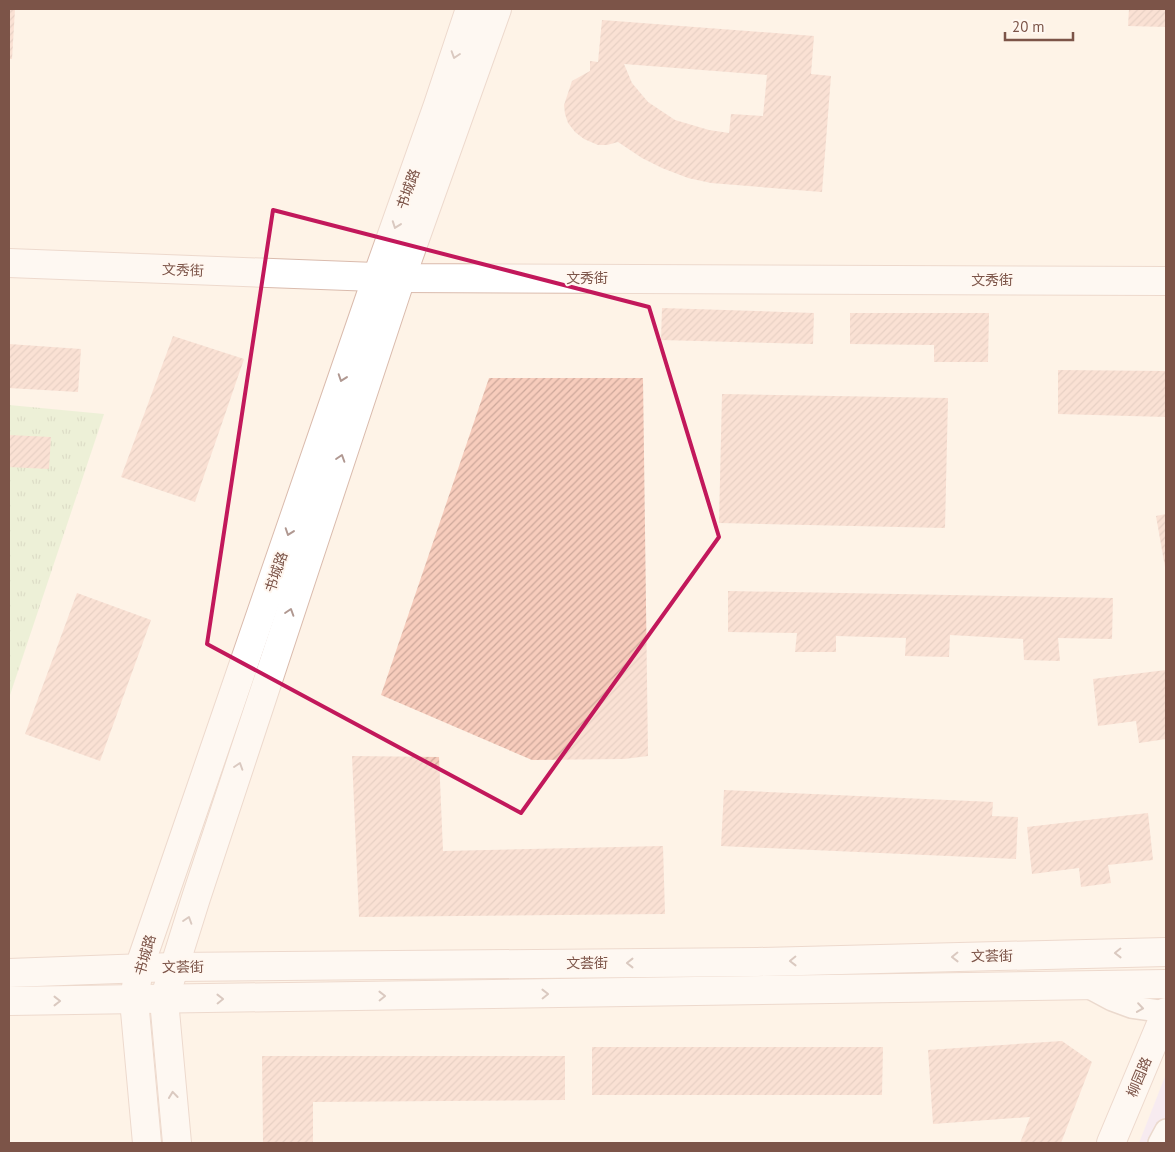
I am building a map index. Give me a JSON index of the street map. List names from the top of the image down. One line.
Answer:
{"streets":{"main road":["书城路","文秀街","文荟街","柳园路"]},"crossings":[["书城路","文秀街"],["书城路","文荟街"]],"scale_bar":"20 m"}
